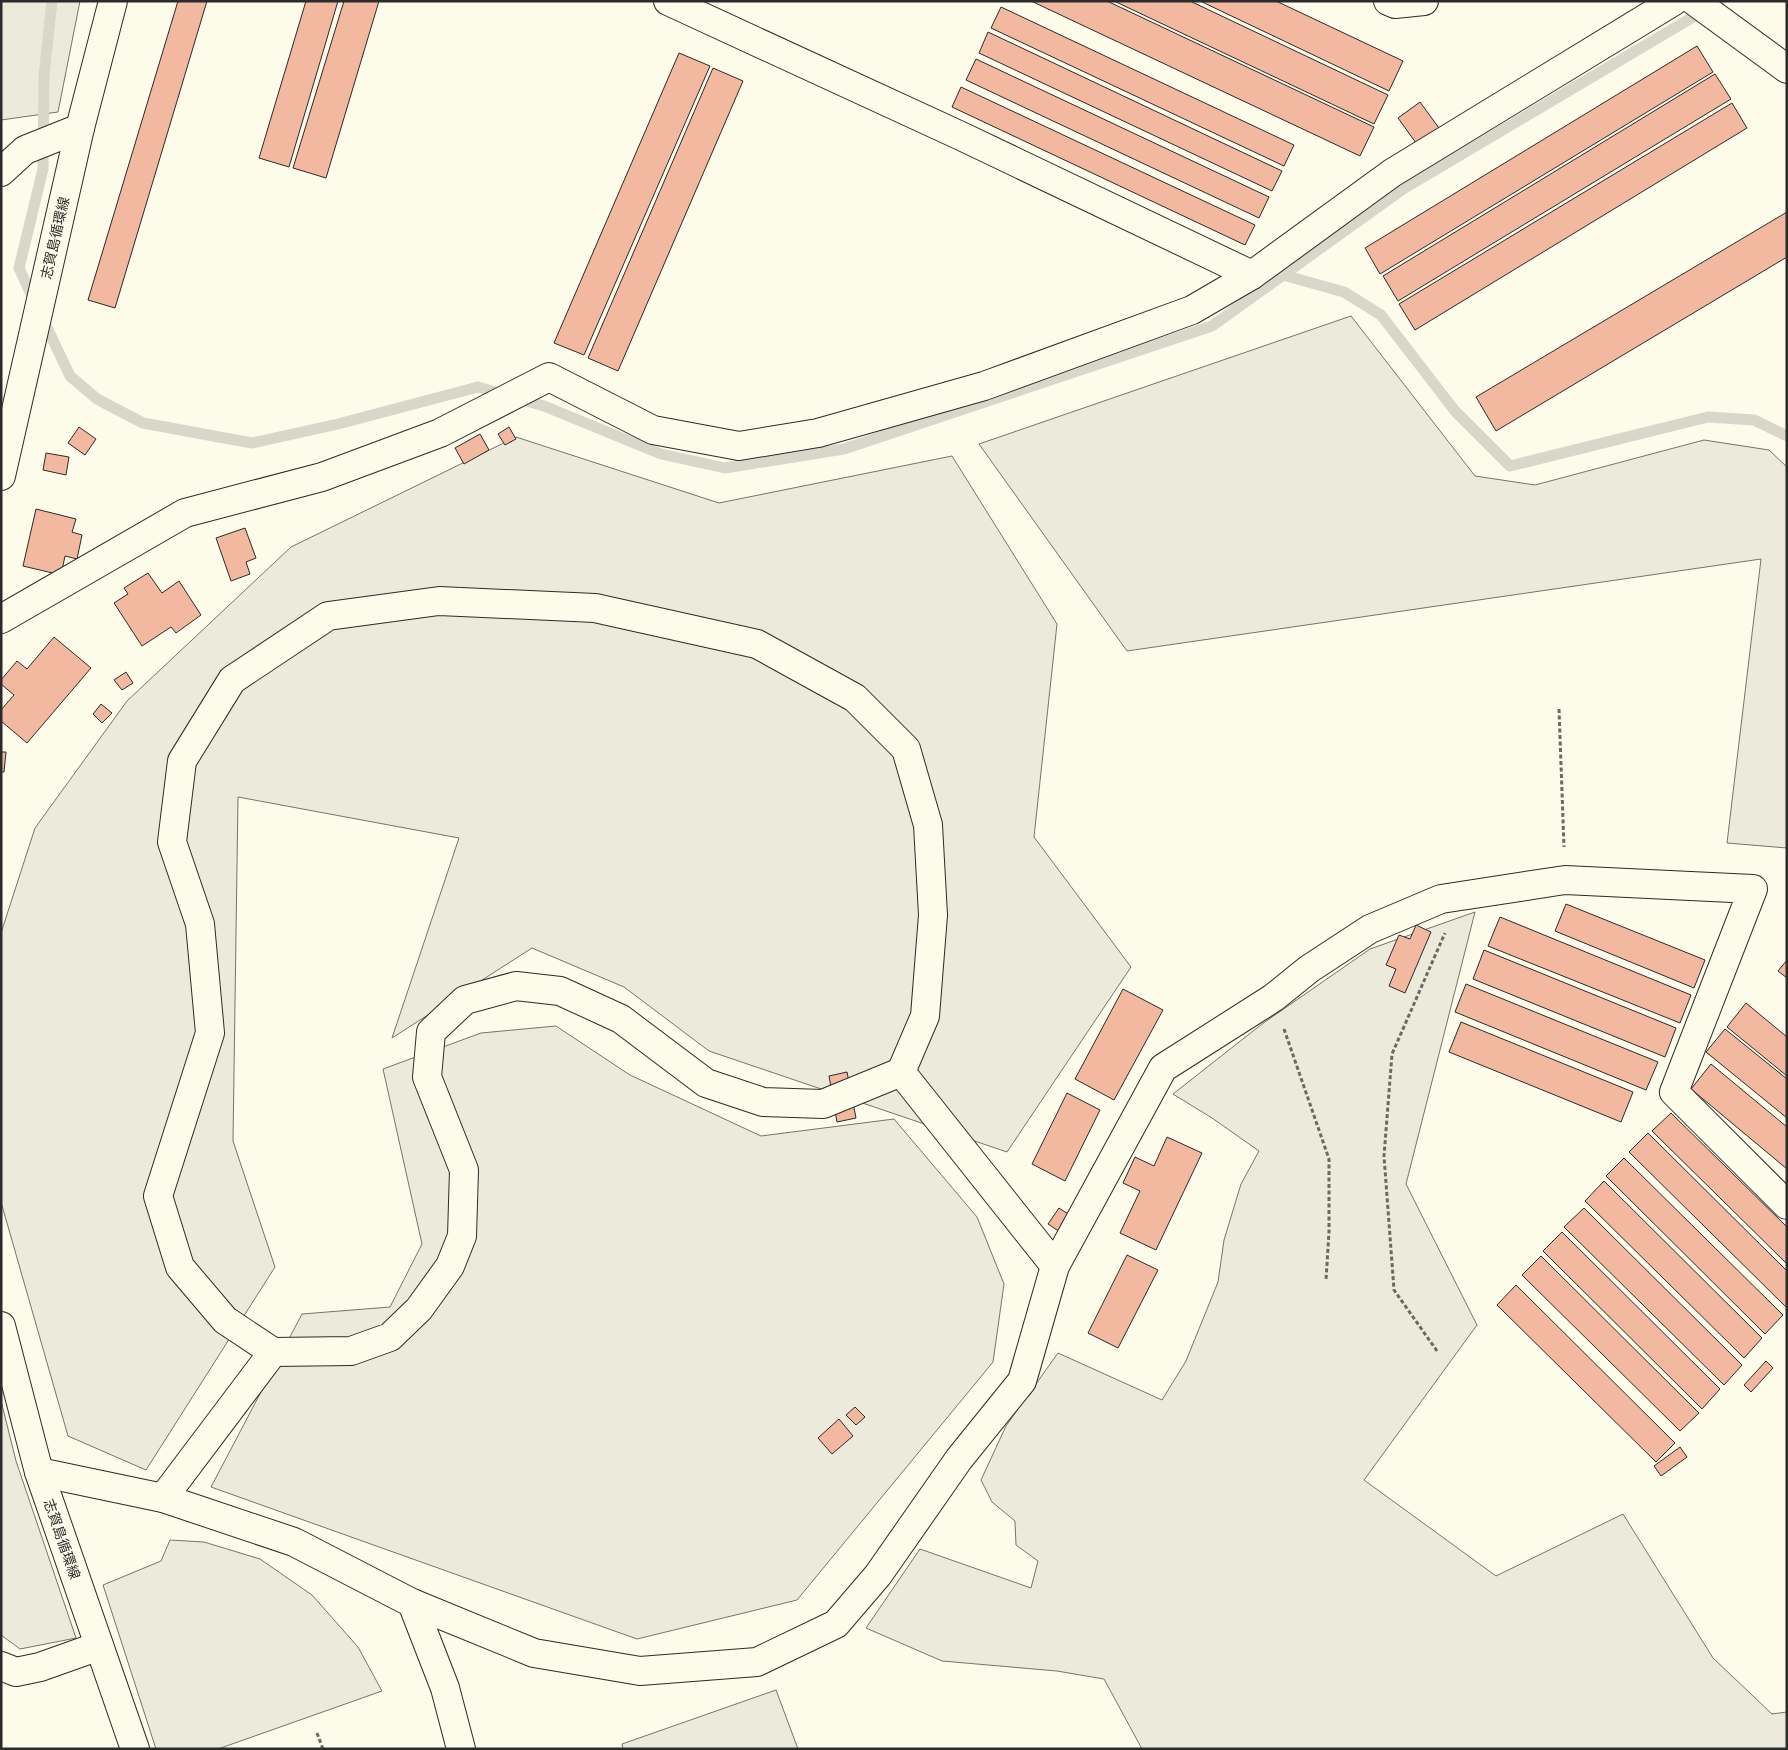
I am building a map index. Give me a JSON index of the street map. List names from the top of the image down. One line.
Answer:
{"streets":{"street":["志賀島循環線"]}}
